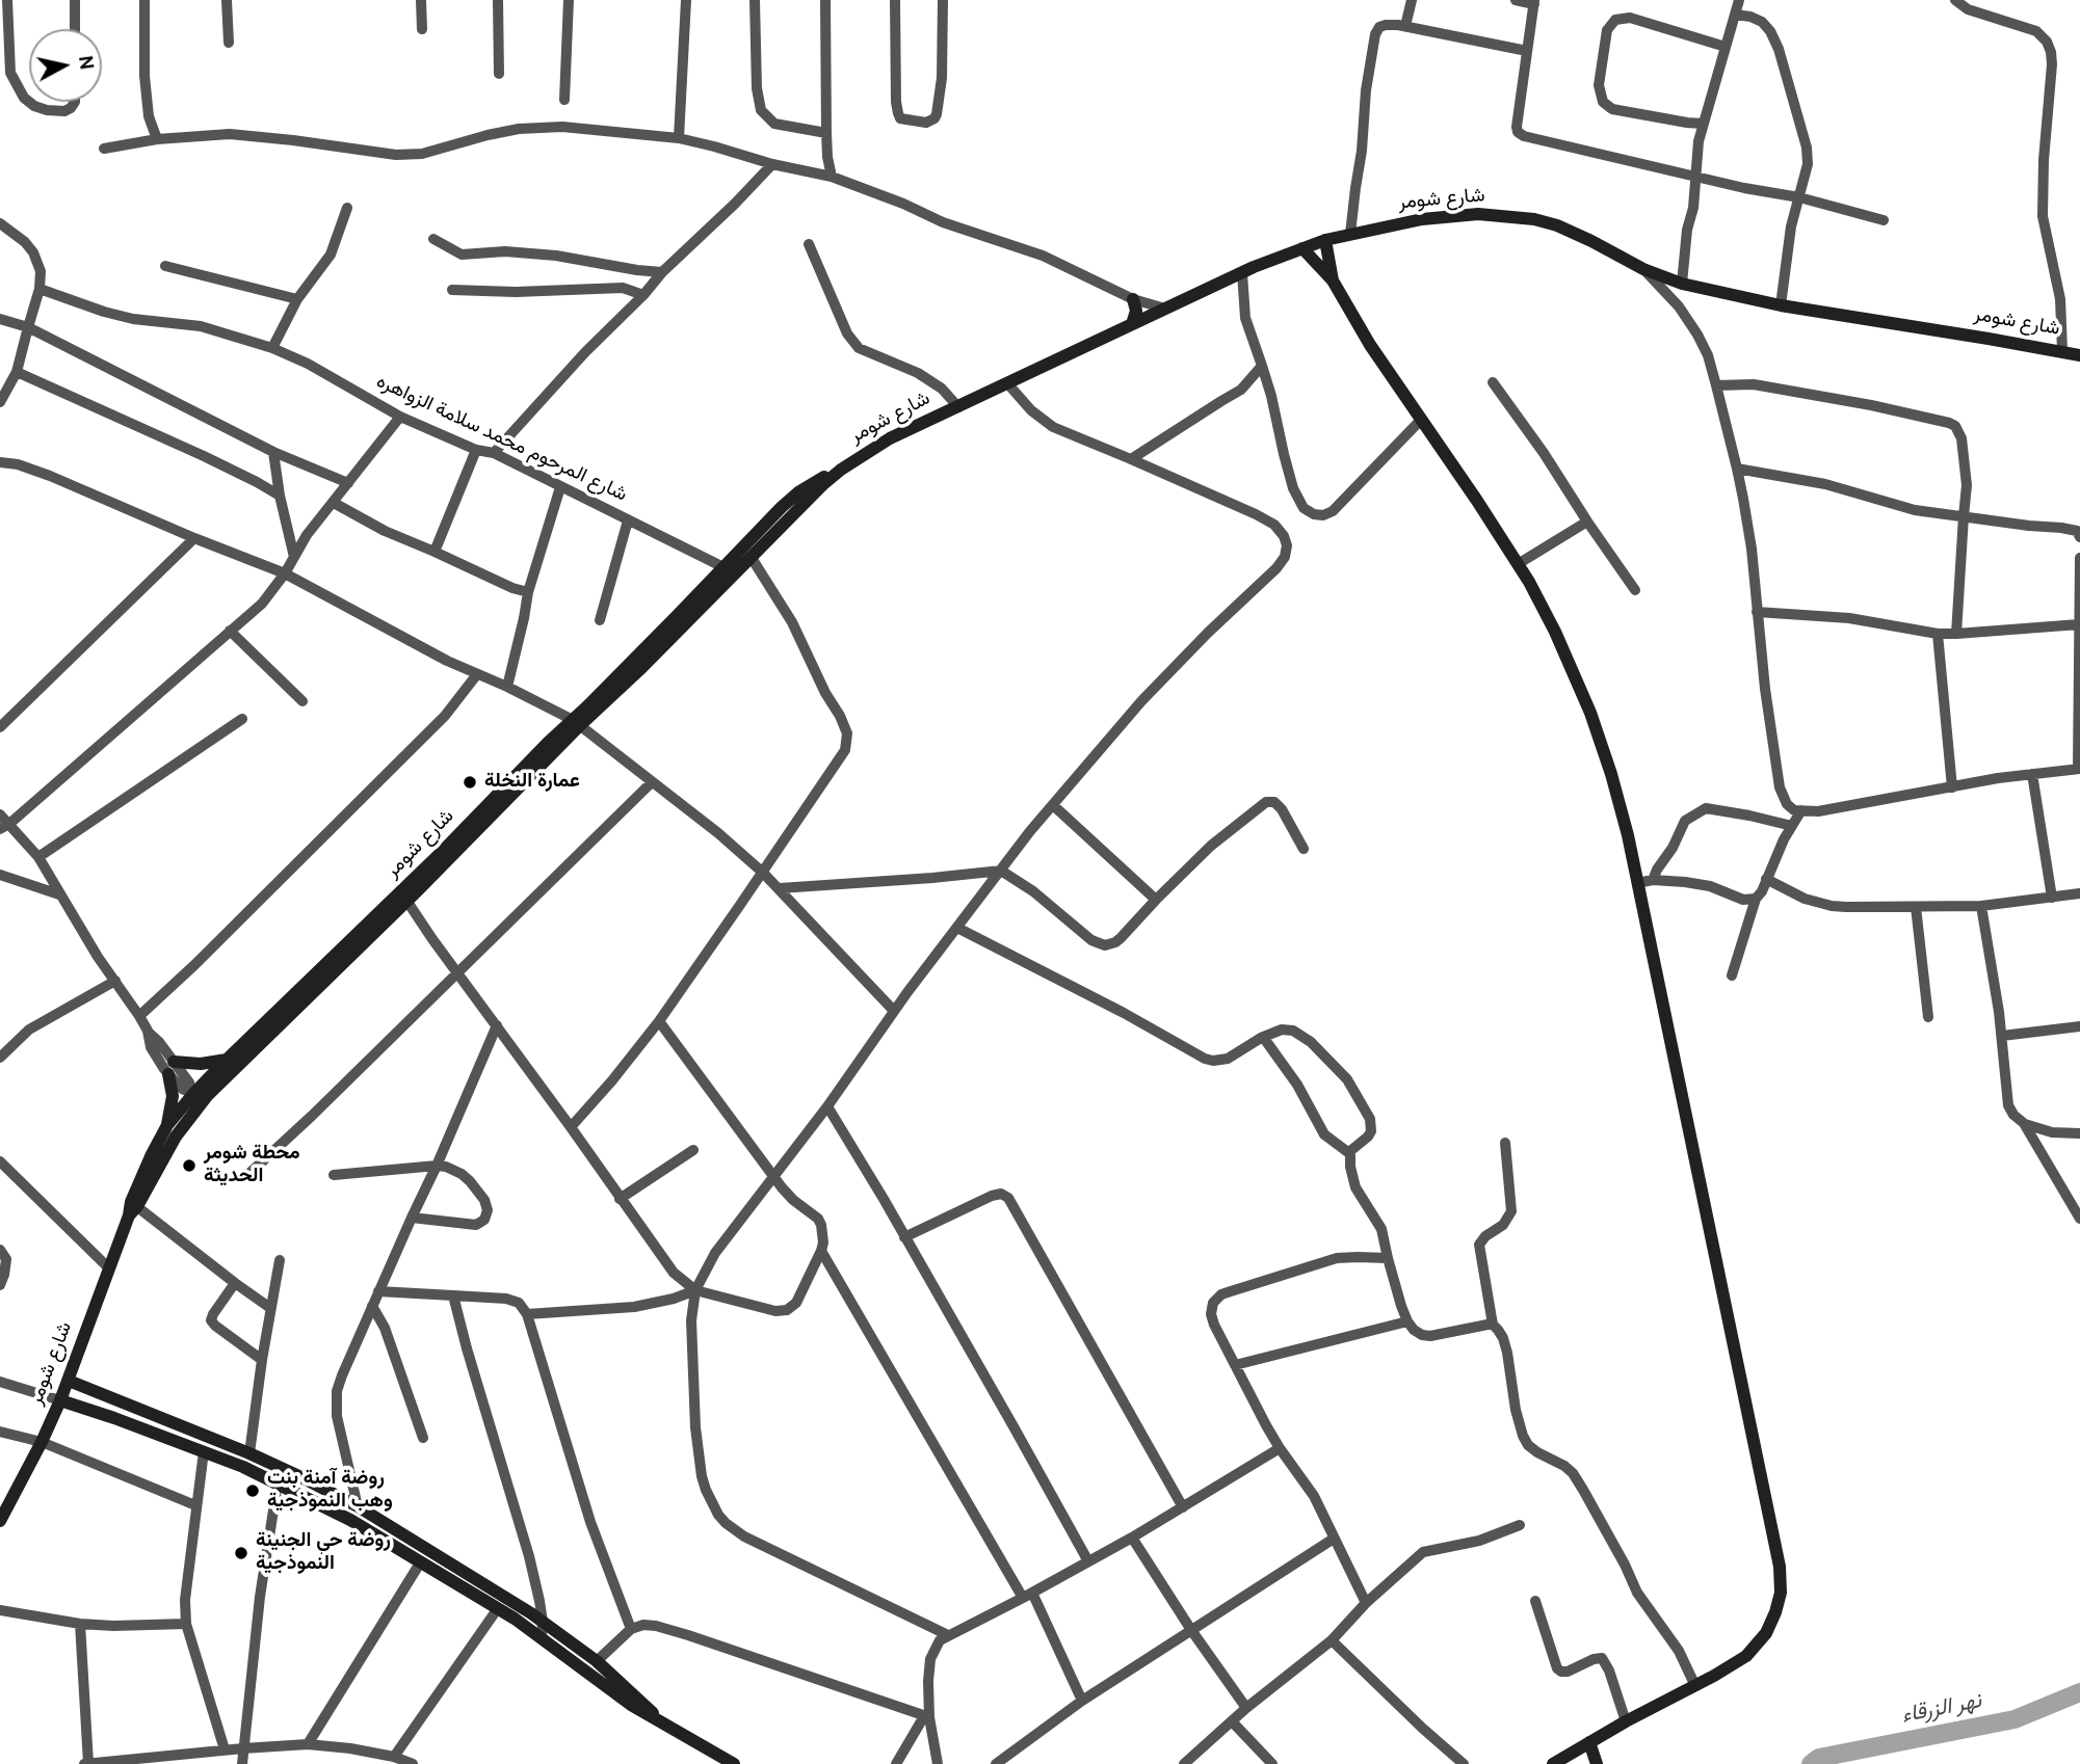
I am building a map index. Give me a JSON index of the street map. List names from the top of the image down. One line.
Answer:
{"streets":{"main road":["شارع شومر"],"street":["شارع المرحوم محمد سلامة الزواهره"]},"crossings":[["شارع شومر","شارع المرحوم محمد سلامة الزواهره"]],"water":["نهر الزرقاء"],"places":["عمارة النخلة","محطة شومر الحديثة","روضة آمنة بنت وهب النموذجية","روضة حي الجنينة النموذجية"],"north":"right"}
